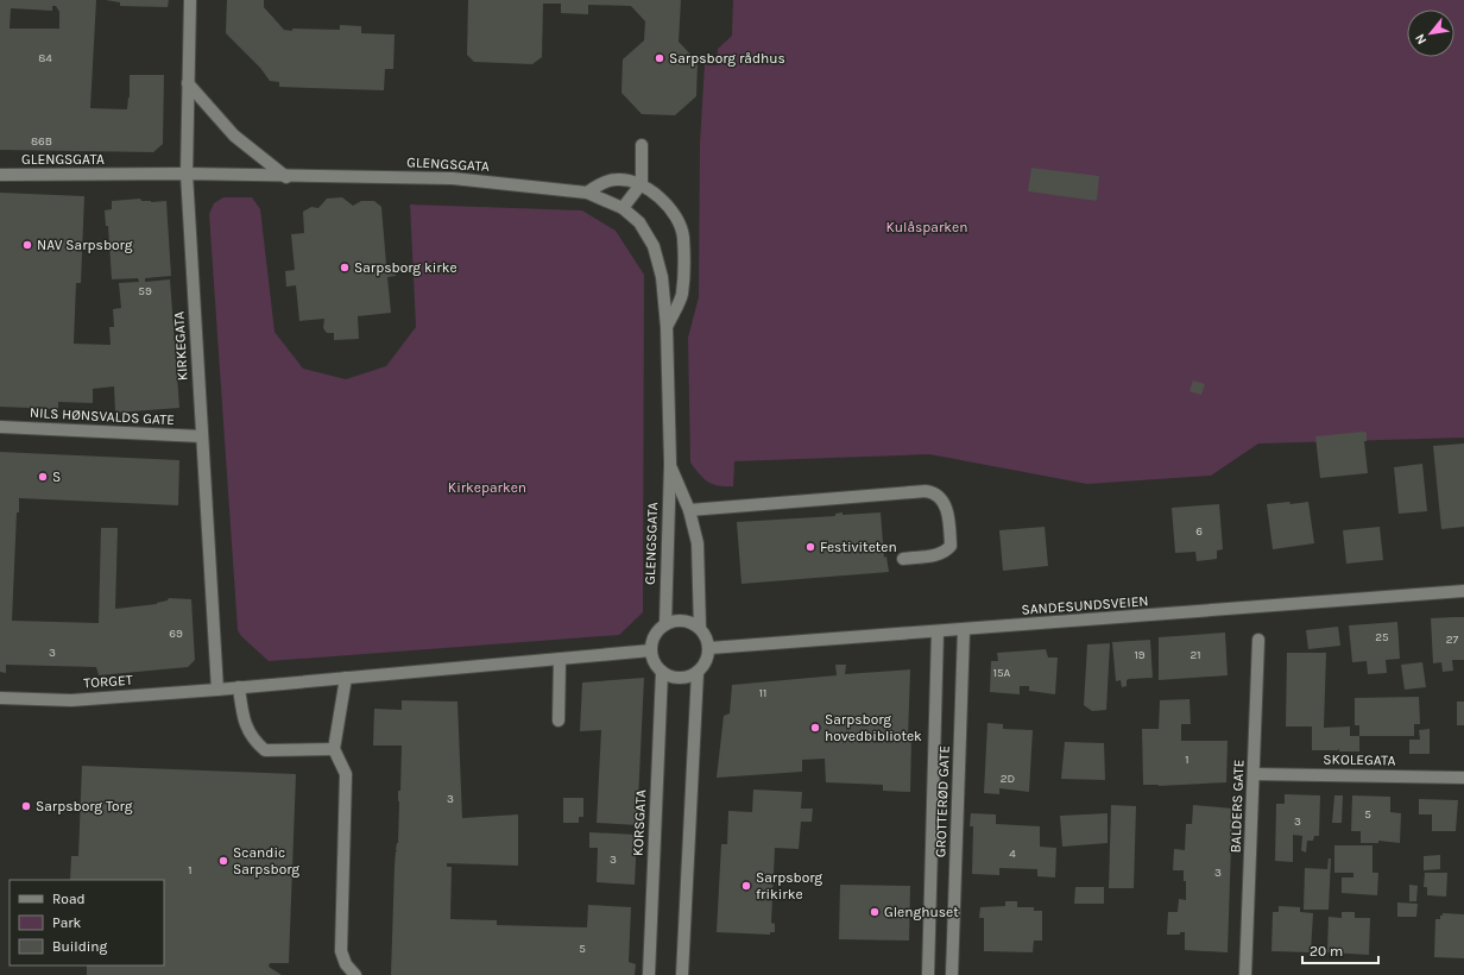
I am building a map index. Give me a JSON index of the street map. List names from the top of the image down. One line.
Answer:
{"streets":{"street":["GLENGSGATA","KIRKEGATA","NILS HØNSVALDS GATE","SANDESUNDSVEIEN","TORGET","SKOLEGATA","GROTTERØD GATE","BALDERS GATE","KORSGATA"]},"crossings":[["GLENGSGATA","KIRKEGATA"],["GLENGSGATA","SANDESUNDSVEIEN"],["GLENGSGATA","TORGET"],["GLENGSGATA","KORSGATA"],["KIRKEGATA","NILS HØNSVALDS GATE"],["KIRKEGATA","TORGET"],["SANDESUNDSVEIEN","TORGET"],["SANDESUNDSVEIEN","GROTTERØD GATE"],["SANDESUNDSVEIEN","KORSGATA"],["TORGET","KORSGATA"],["SKOLEGATA","BALDERS GATE"]],"parks":["Kulåsparken","Kirkeparken"],"places":["Sarpsborg rådhus","NAV Sarpsborg","Sarpsborg kirke","S","Festiviteten","Sarpsborg hovedbibliotek","Sarpsborg Torg","Scandic Sarpsborg","Sarpsborg frikirke","Glenghuset"],"house_numbers":["84","86B","59","6","69","25","27","3","19","21","15A","11","1","2D","3","5","3","4","3","1","3","5"],"legend":["Road","Park","Building"],"scale_bar":"20 m","north":"bottom left"}
